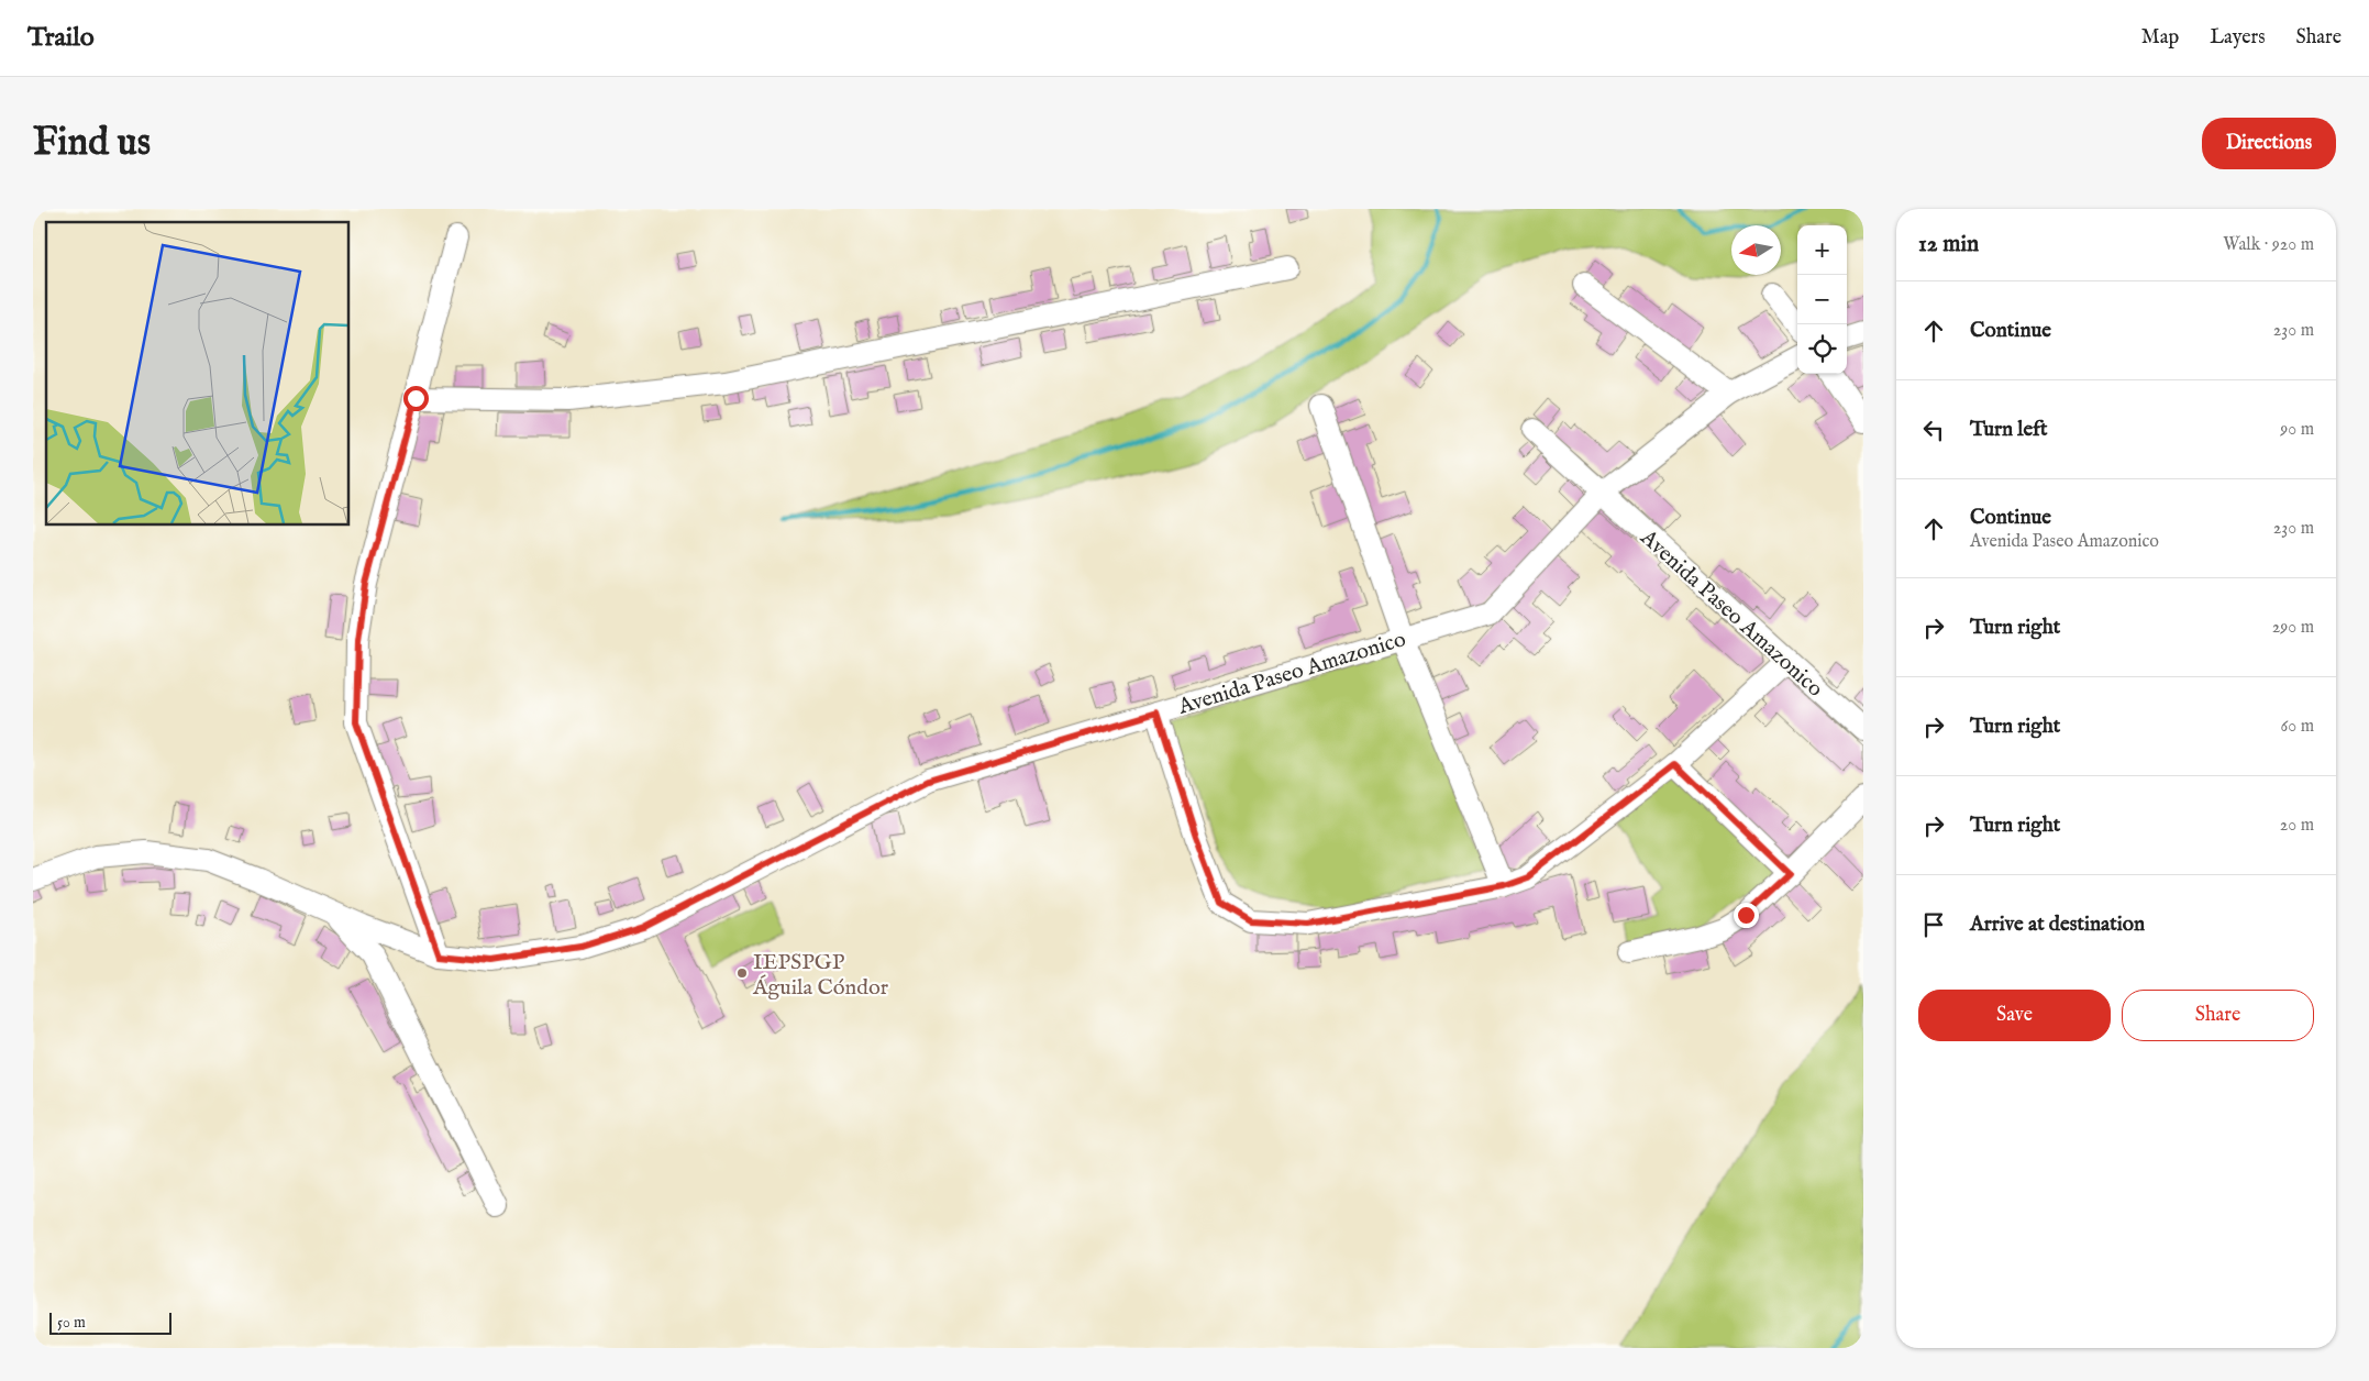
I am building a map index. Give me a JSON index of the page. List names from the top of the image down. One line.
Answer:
{"streets":{"street":["Avenida Paseo Amazonico"]},"places":["IEPSPGP Águila Cóndor"],"scale_bar":"50 m","north":"left","page":{"header":"Trailo","nav":["Map","Layers","Share"],"buttons":["Directions",["Save","Share"]],"title":"Find us","heading":["12 min","Walk · 920 m"],"map_buttons":["+","−"],"list":[["Continue","230 m"],["Turn left","90 m"],["Continue","Avenida Paseo Amazonico","230 m"],["Turn right","290 m"],["Turn right","60 m"],["Turn right","20 m"],"Arrive at destination"],"scale":"50 m"}}
